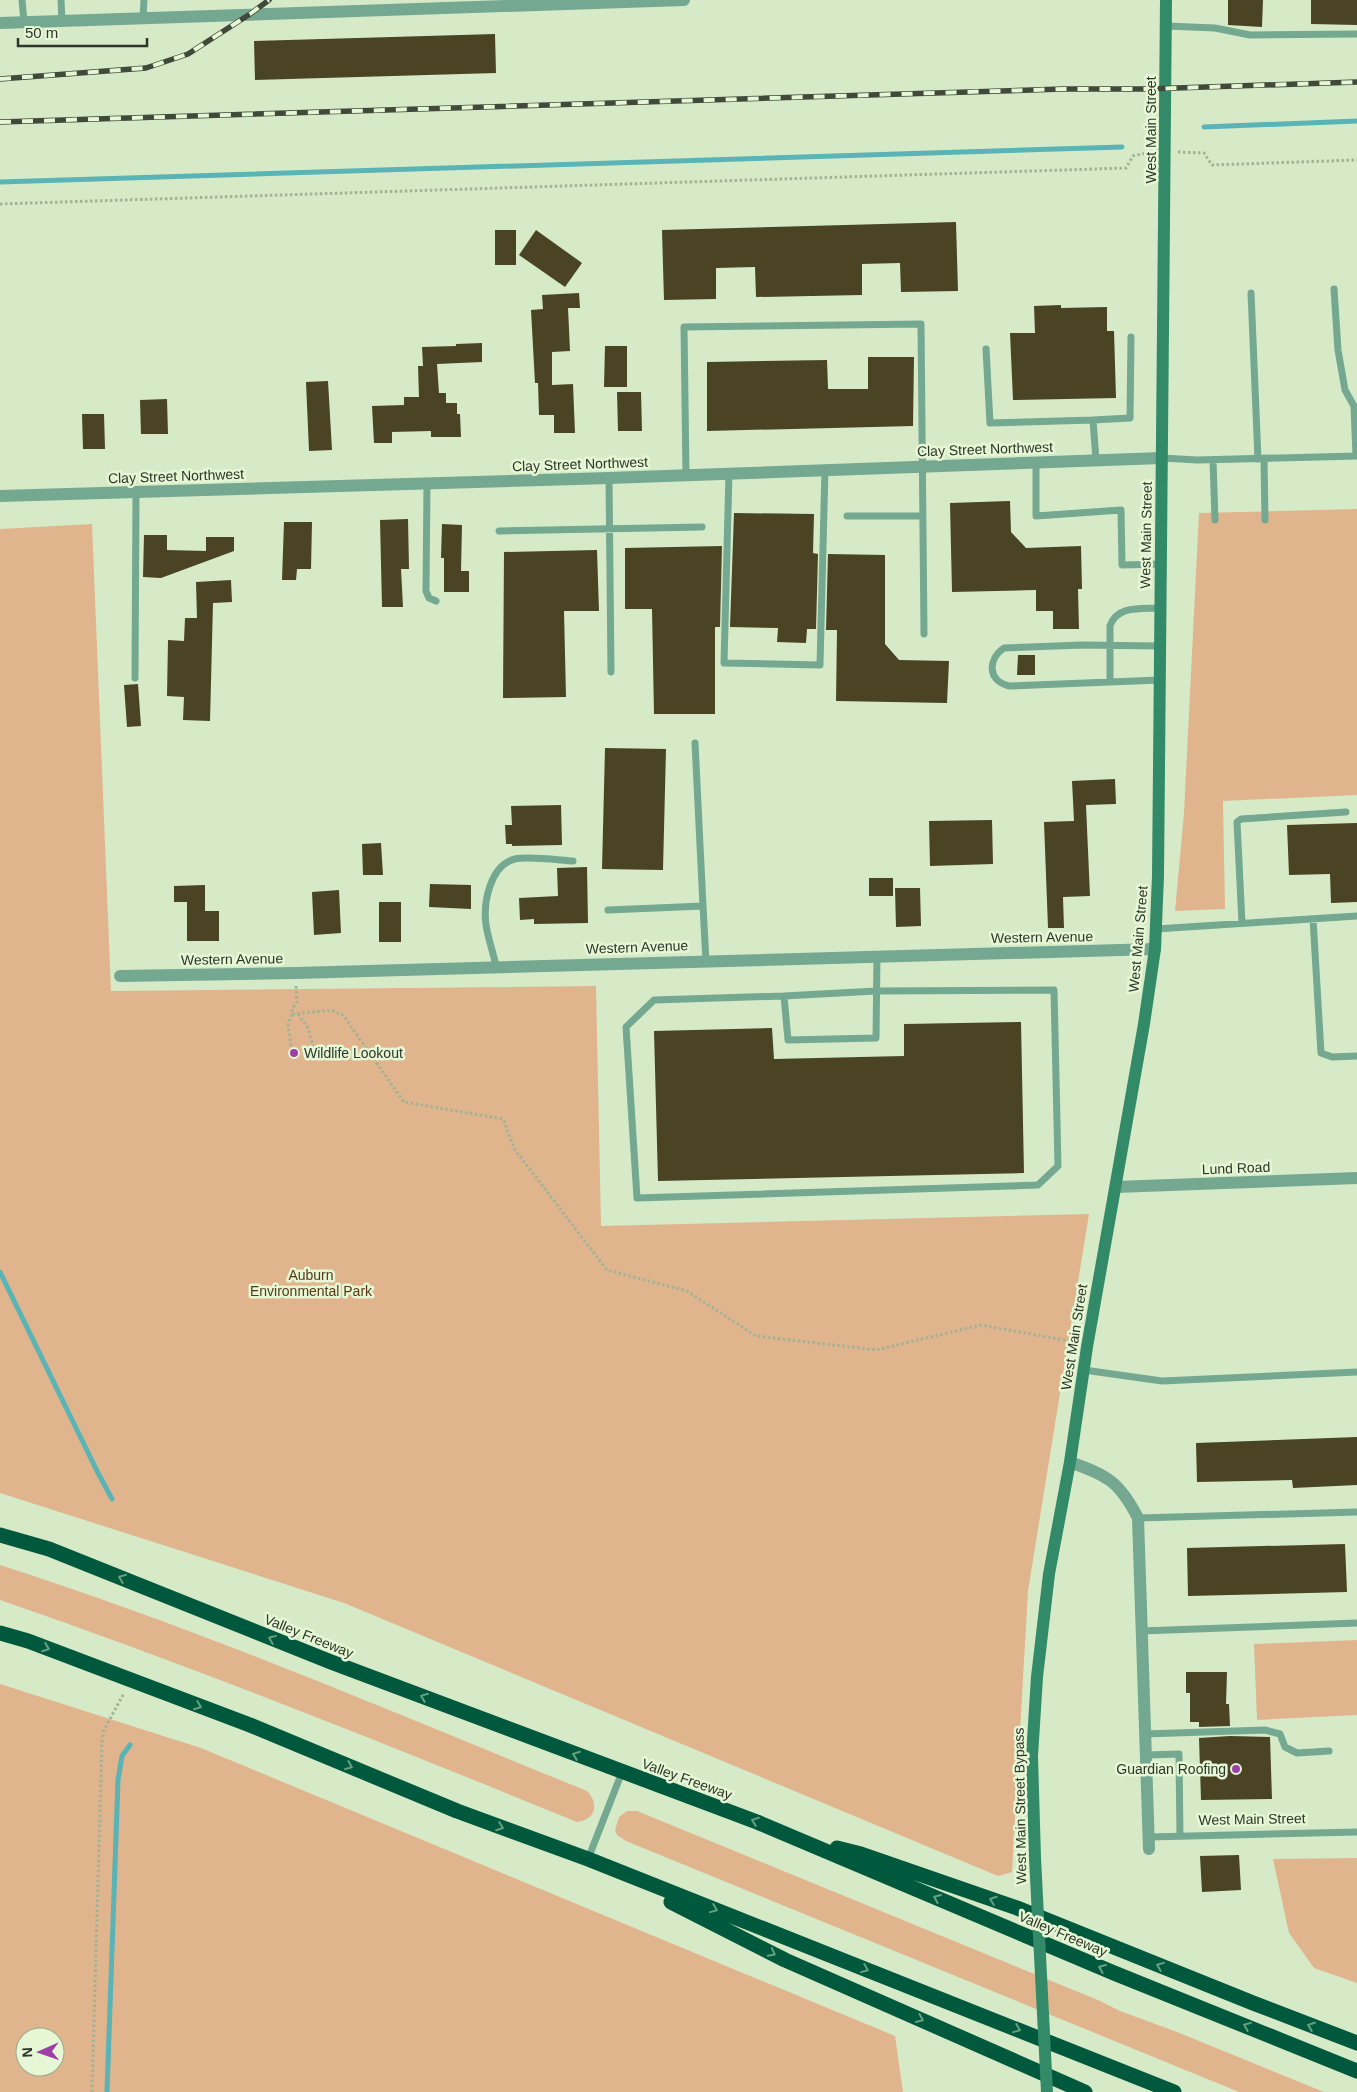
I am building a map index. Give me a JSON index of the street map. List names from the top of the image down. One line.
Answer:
{"streets":{"highway":["Valley Freeway"],"main road":["West Main Street","West Main Street Bypass"],"street":["Clay Street Northwest","Western Avenue","Lund Road"]},"crossings":[["West Main Street","Clay Street Northwest"],["West Main Street","Western Avenue"],["West Main Street","Lund Road"],["West Main Street","West Main Street Bypass"]],"parks":["Auburn Environmental Park"],"places":["Wildlife Lookout","Guardian Roofing"],"scale_bar":"50 m","north":"left"}
